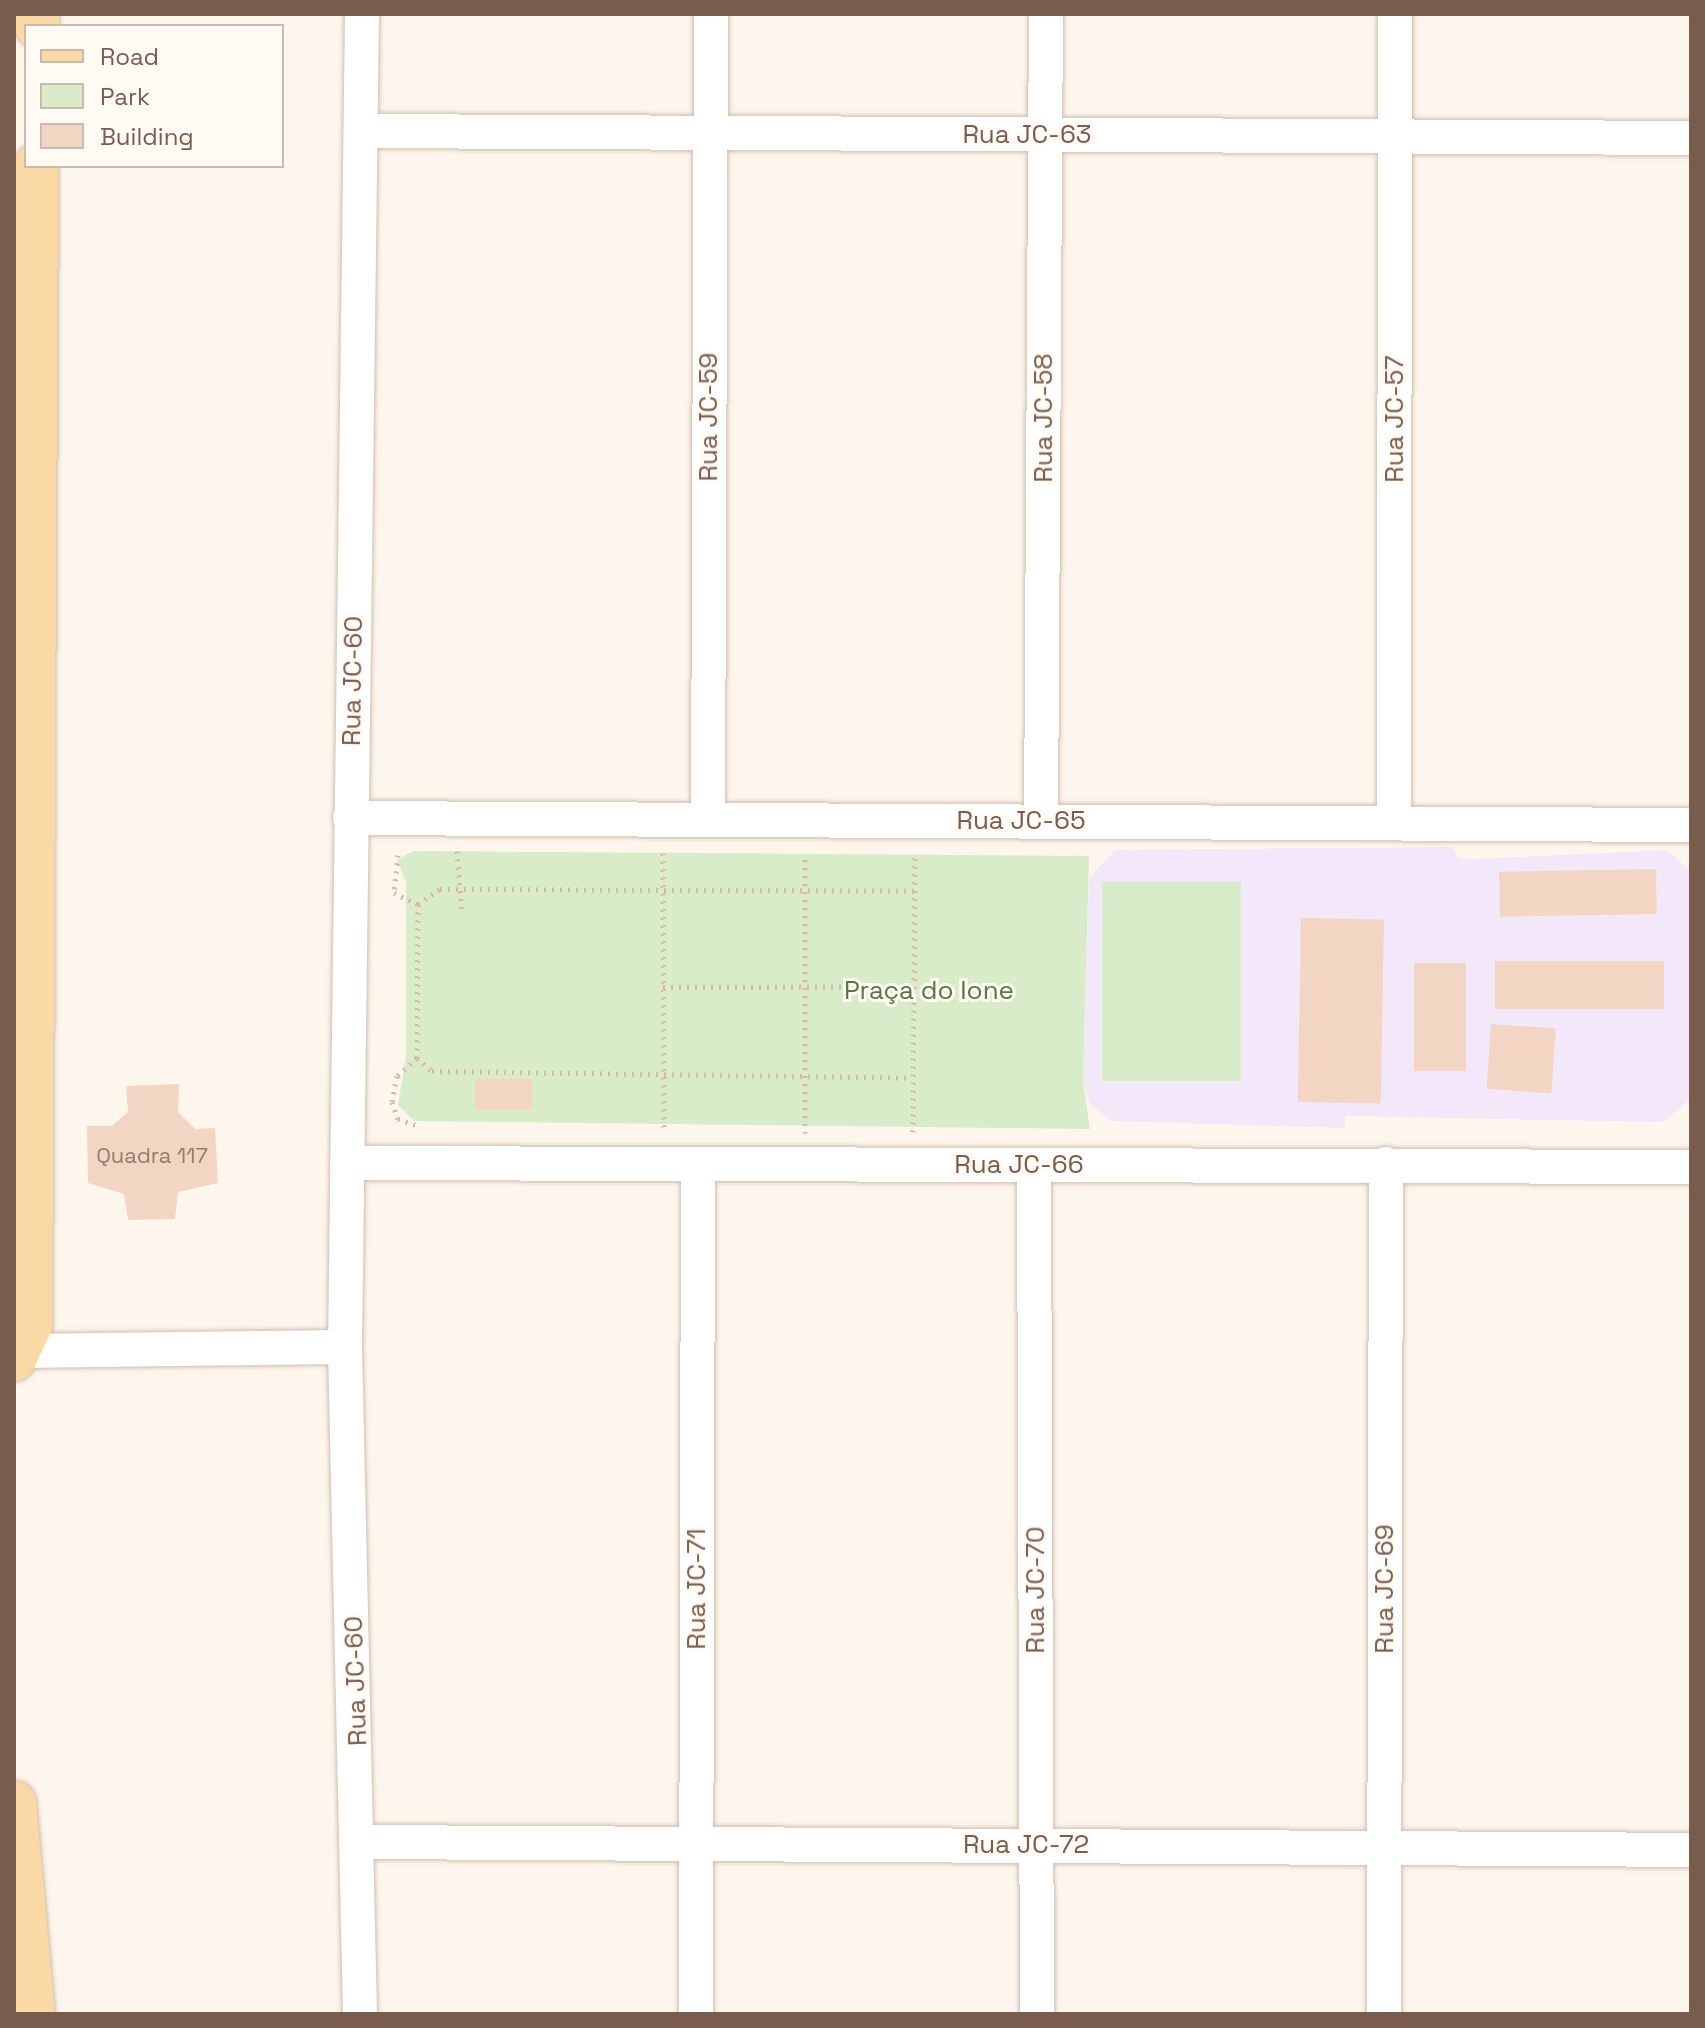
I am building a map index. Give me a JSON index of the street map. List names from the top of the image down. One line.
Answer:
{"streets":{"street":["Rua JC-63","Rua JC-59","Rua JC-58","Rua JC-57","Rua JC-60","Rua JC-65","Rua JC-66","Rua JC-71","Rua JC-69","Rua JC-70","Rua JC-72"]},"crossings":[["Rua JC-63","Rua JC-59"],["Rua JC-63","Rua JC-58"],["Rua JC-63","Rua JC-57"],["Rua JC-63","Rua JC-60"],["Rua JC-59","Rua JC-65"],["Rua JC-58","Rua JC-65"],["Rua JC-57","Rua JC-65"],["Rua JC-60","Rua JC-65"],["Rua JC-60","Rua JC-66"],["Rua JC-60","Rua JC-72"],["Rua JC-66","Rua JC-71"],["Rua JC-66","Rua JC-69"],["Rua JC-66","Rua JC-70"],["Rua JC-71","Rua JC-72"],["Rua JC-69","Rua JC-72"],["Rua JC-70","Rua JC-72"]],"parks":["Praça do Ione"],"house_numbers":["Quadra 117"],"legend":["Road","Park","Building"]}
